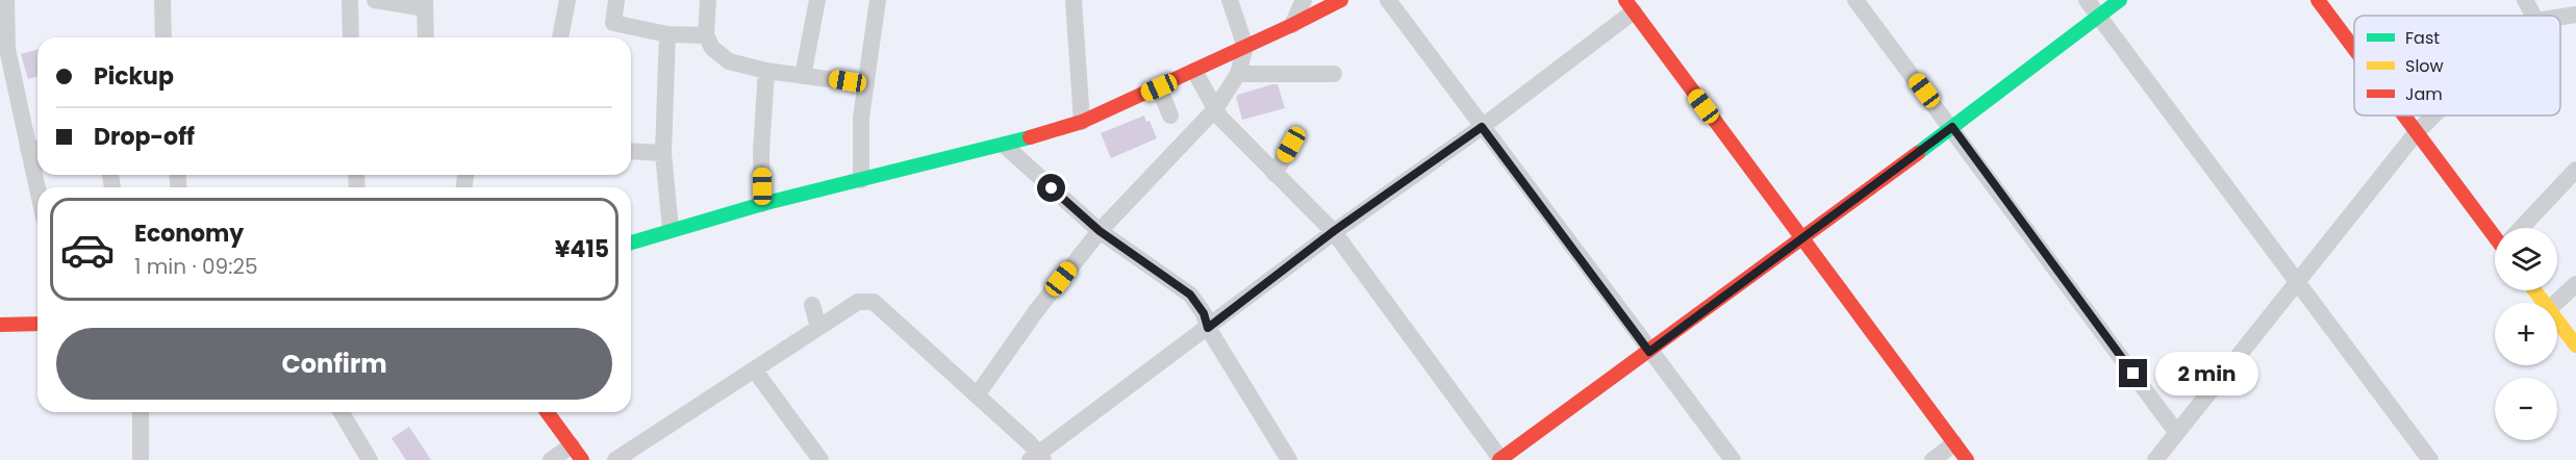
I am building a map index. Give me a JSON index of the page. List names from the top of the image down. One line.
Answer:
{"legend":["Fast","Slow","Jam"],"page":{"banner":["Pickup","Drop-off"],"list":[{"name":"Economy","note":"1 min · 09:25","value":"¥415"}],"map_buttons":["+","−"],"buttons":"Confirm","bubble":"2 min"}}
